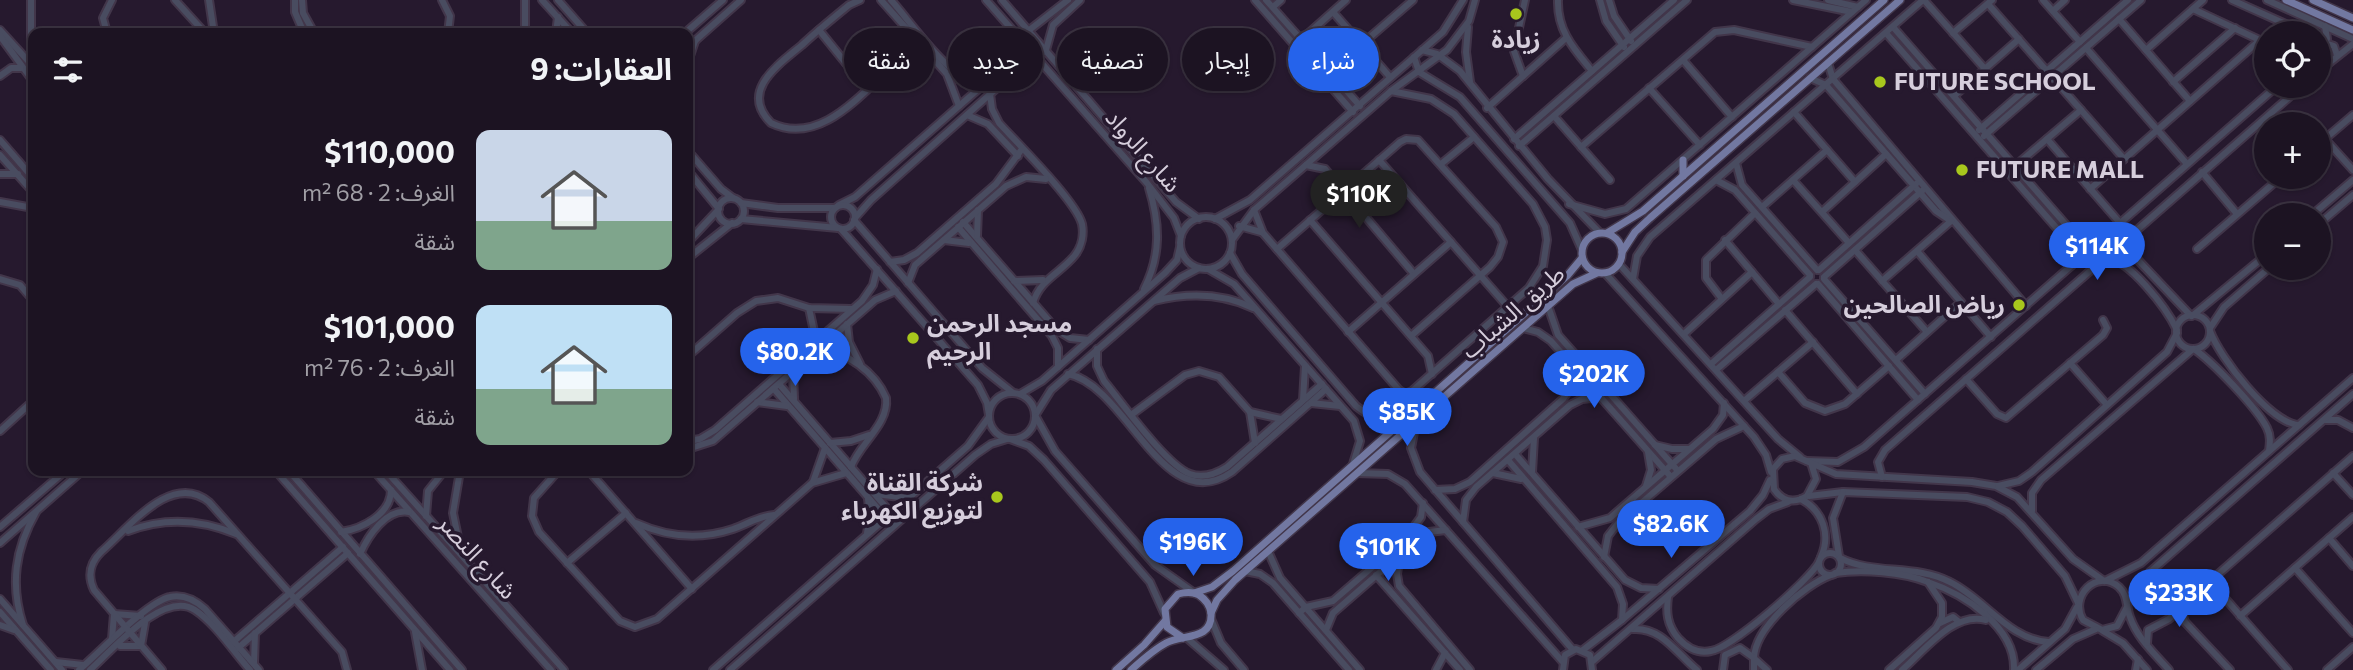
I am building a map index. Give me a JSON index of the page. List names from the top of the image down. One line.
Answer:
{"streets":{"main road":["طريق الشباب"],"street":["شارع الرواد","شارع النصر"]},"places":["زيادة","FUTURE SCHOOL","FUTURE MALL","رياض الصالحين","مسجد الرحمن الرحيم","شركة القناة لتوزيع الكهرباء"],"page":{"map_buttons":["+","−"],"chip":["شراء","إيجار","تصفية","جديد","شقة"],"heading":"العقارات: 9","list":[{"name":"$110,000","note":"الغرف: 2 · 68 m² · شقة"},{"name":"$101,000","note":"الغرف: 2 · 76 m² · شقة"}],"price":["$110K","$114K","$80.2K","$202K","$85K","$82.6K","$196K","$101K","$233K"]}}
